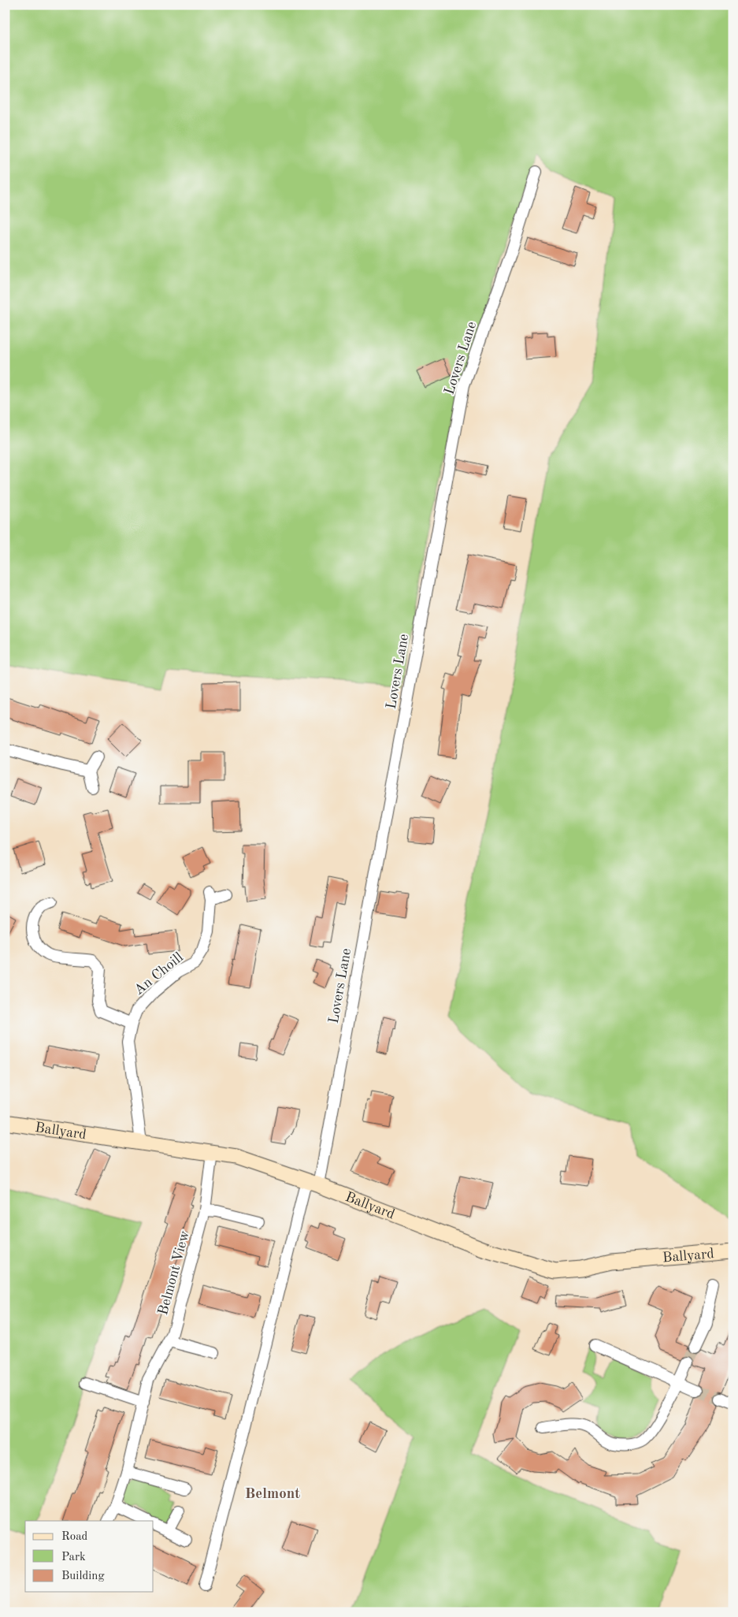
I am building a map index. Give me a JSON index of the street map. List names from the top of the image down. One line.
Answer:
{"streets":{"street":["Lovers Lane","An Choill","Ballyard","Belmont View"]},"crossings":[["Lovers Lane","Ballyard"],["An Choill","Ballyard"],["Ballyard","Belmont View"]],"districts":["Belmont"],"legend":["Road","Park","Building"]}
